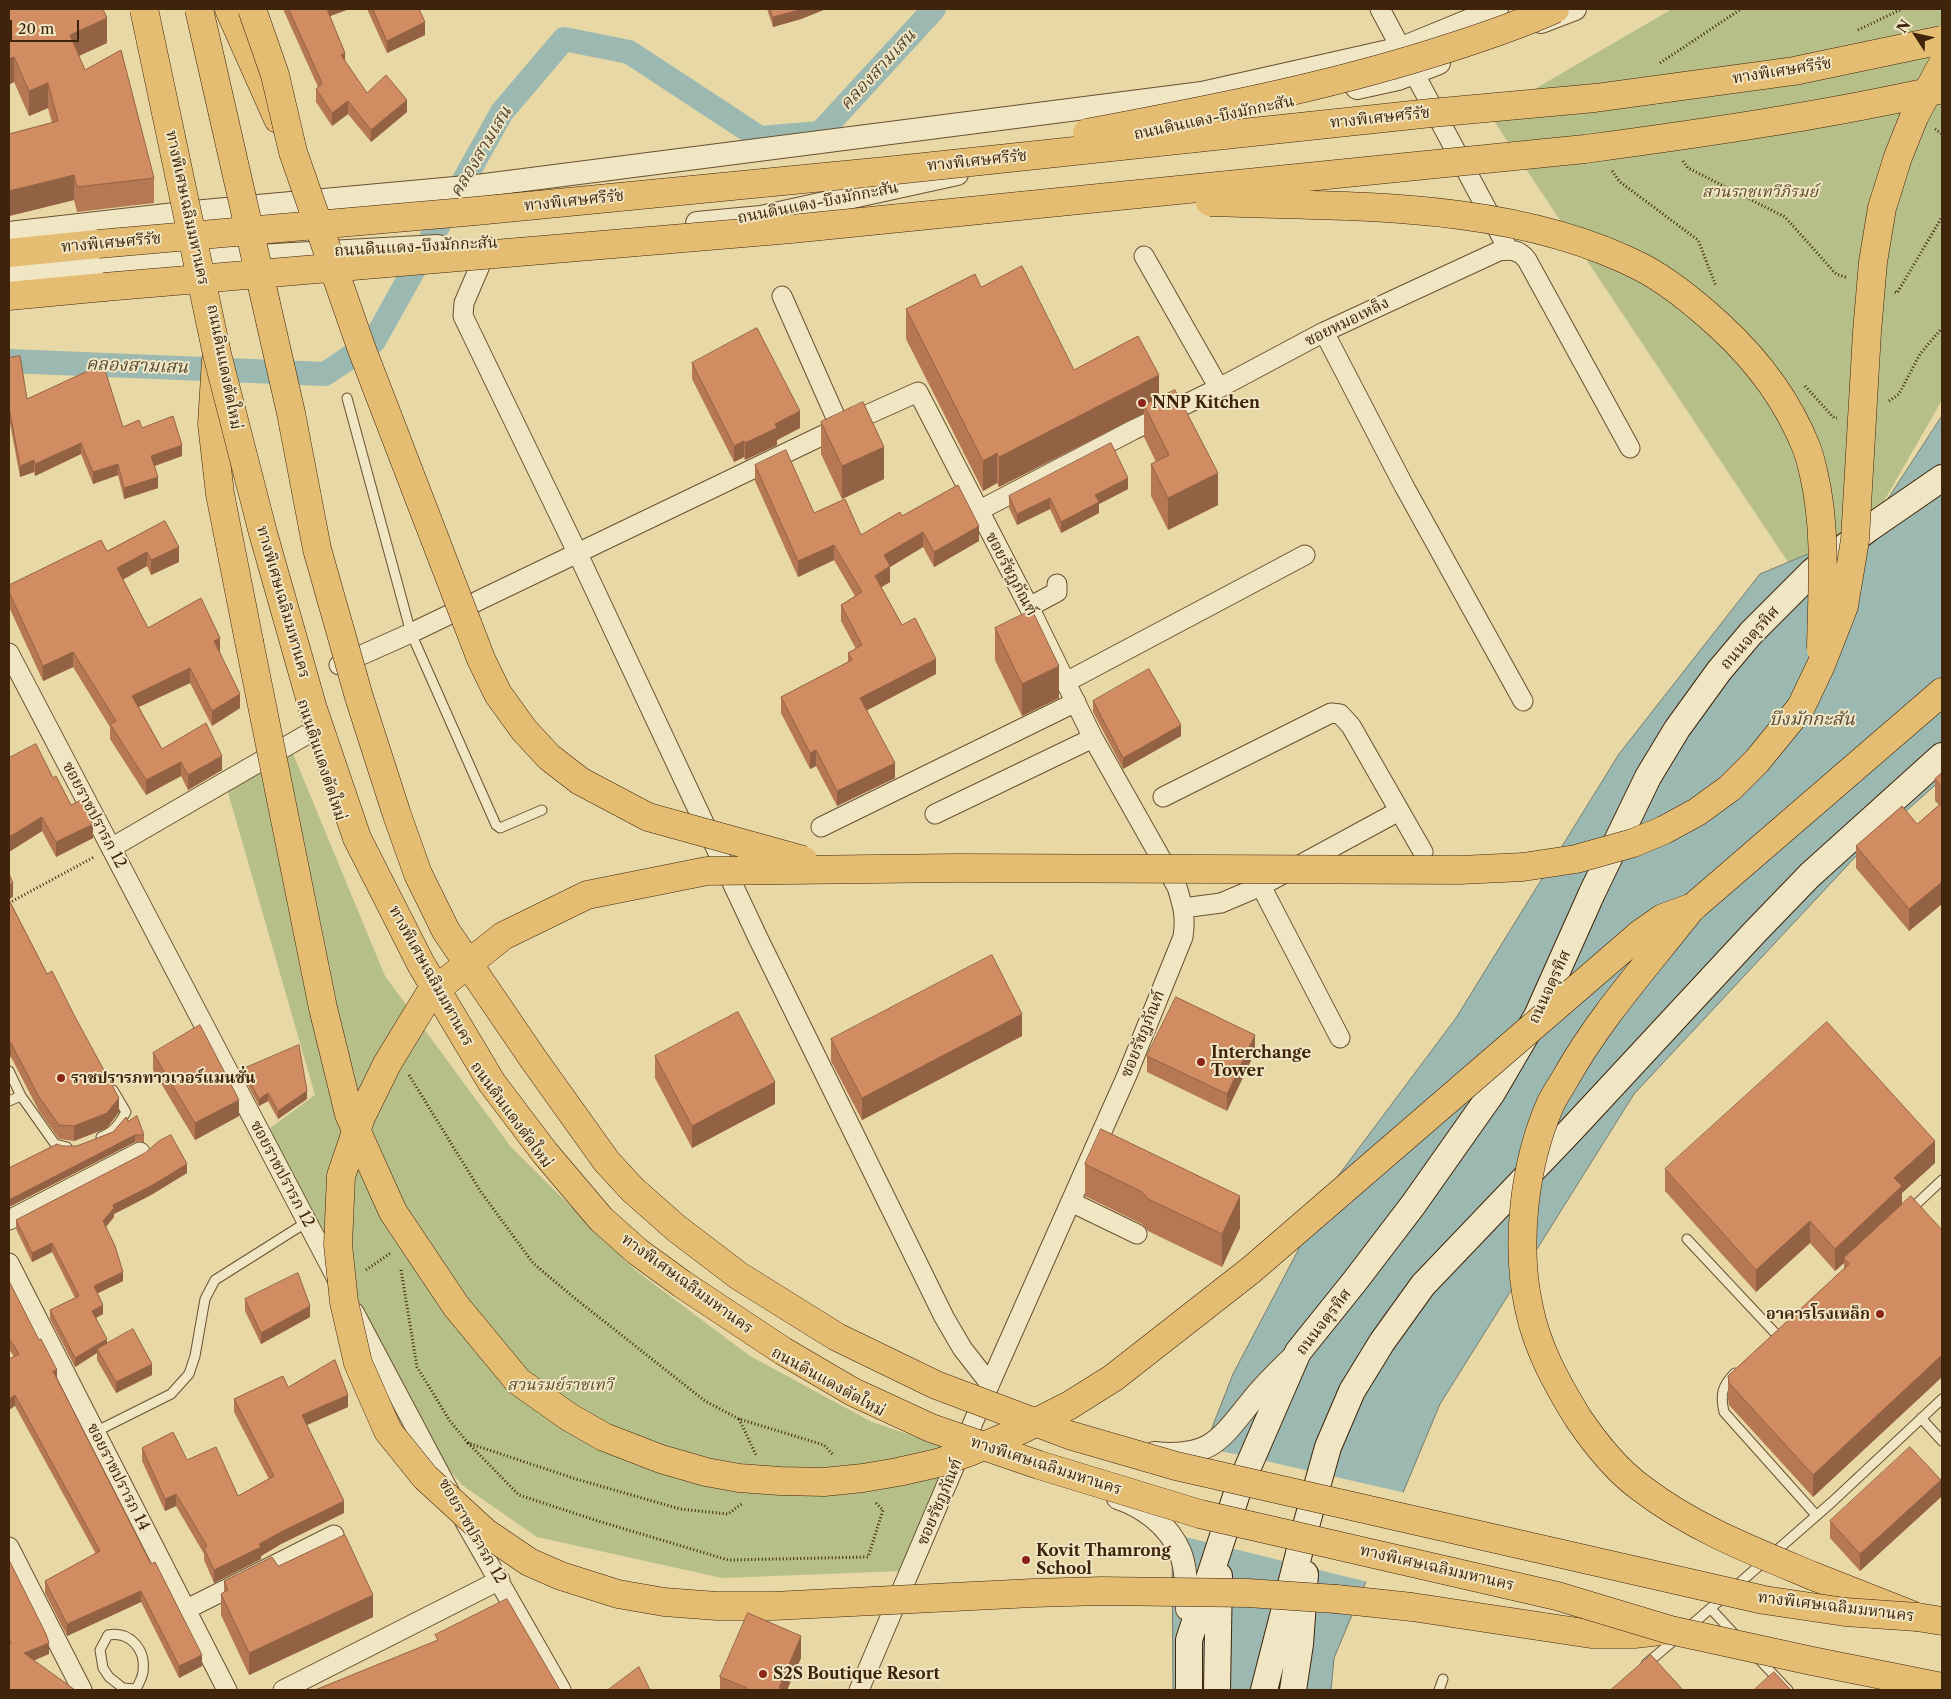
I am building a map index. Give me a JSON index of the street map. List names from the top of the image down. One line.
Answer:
{"streets":{"highway":["ทางพิเศษศรีรัช","ทางพิเศษเฉลิมมหานคร"],"main road":["ถนนจตุรทิศ"],"street":["ถนนดินแดง-บึงมักกะสัน","ซอยหมอเหล็ง","ถนนดินแดงตัดใหม่","ซอยรัชฎภัณฑ์","ซอยราชปรารภ 12","ซอยราชปรารภ 14"]},"crossings":[["ถนนดินแดง-บึงมักกะสัน","ถนนดินแดงตัดใหม่"],["ทางพิเศษเฉลิมมหานคร","ถนนดินแดงตัดใหม่"],["ซอยหมอเหล็ง","ซอยรัชฎภัณฑ์"],["ถนนดินแดงตัดใหม่","ซอยรัชฎภัณฑ์"],["ถนนดินแดงตัดใหม่","ถนนจตุรทิศ"]],"water":["คลองสามเสน","บึงมักกะสัน"],"parks":["สวนราชเทวีภิรมย์","สวนรมย์ราชเทวี"],"places":["NNP Kitchen","Interchange Tower","ราชปรารภทาวเวอร์แมนชั่น","อาคารโรงเหล็ก","Kovit Thamrong School","S2S Boutique Resort"],"scale_bar":"20 m","north":"top left"}
